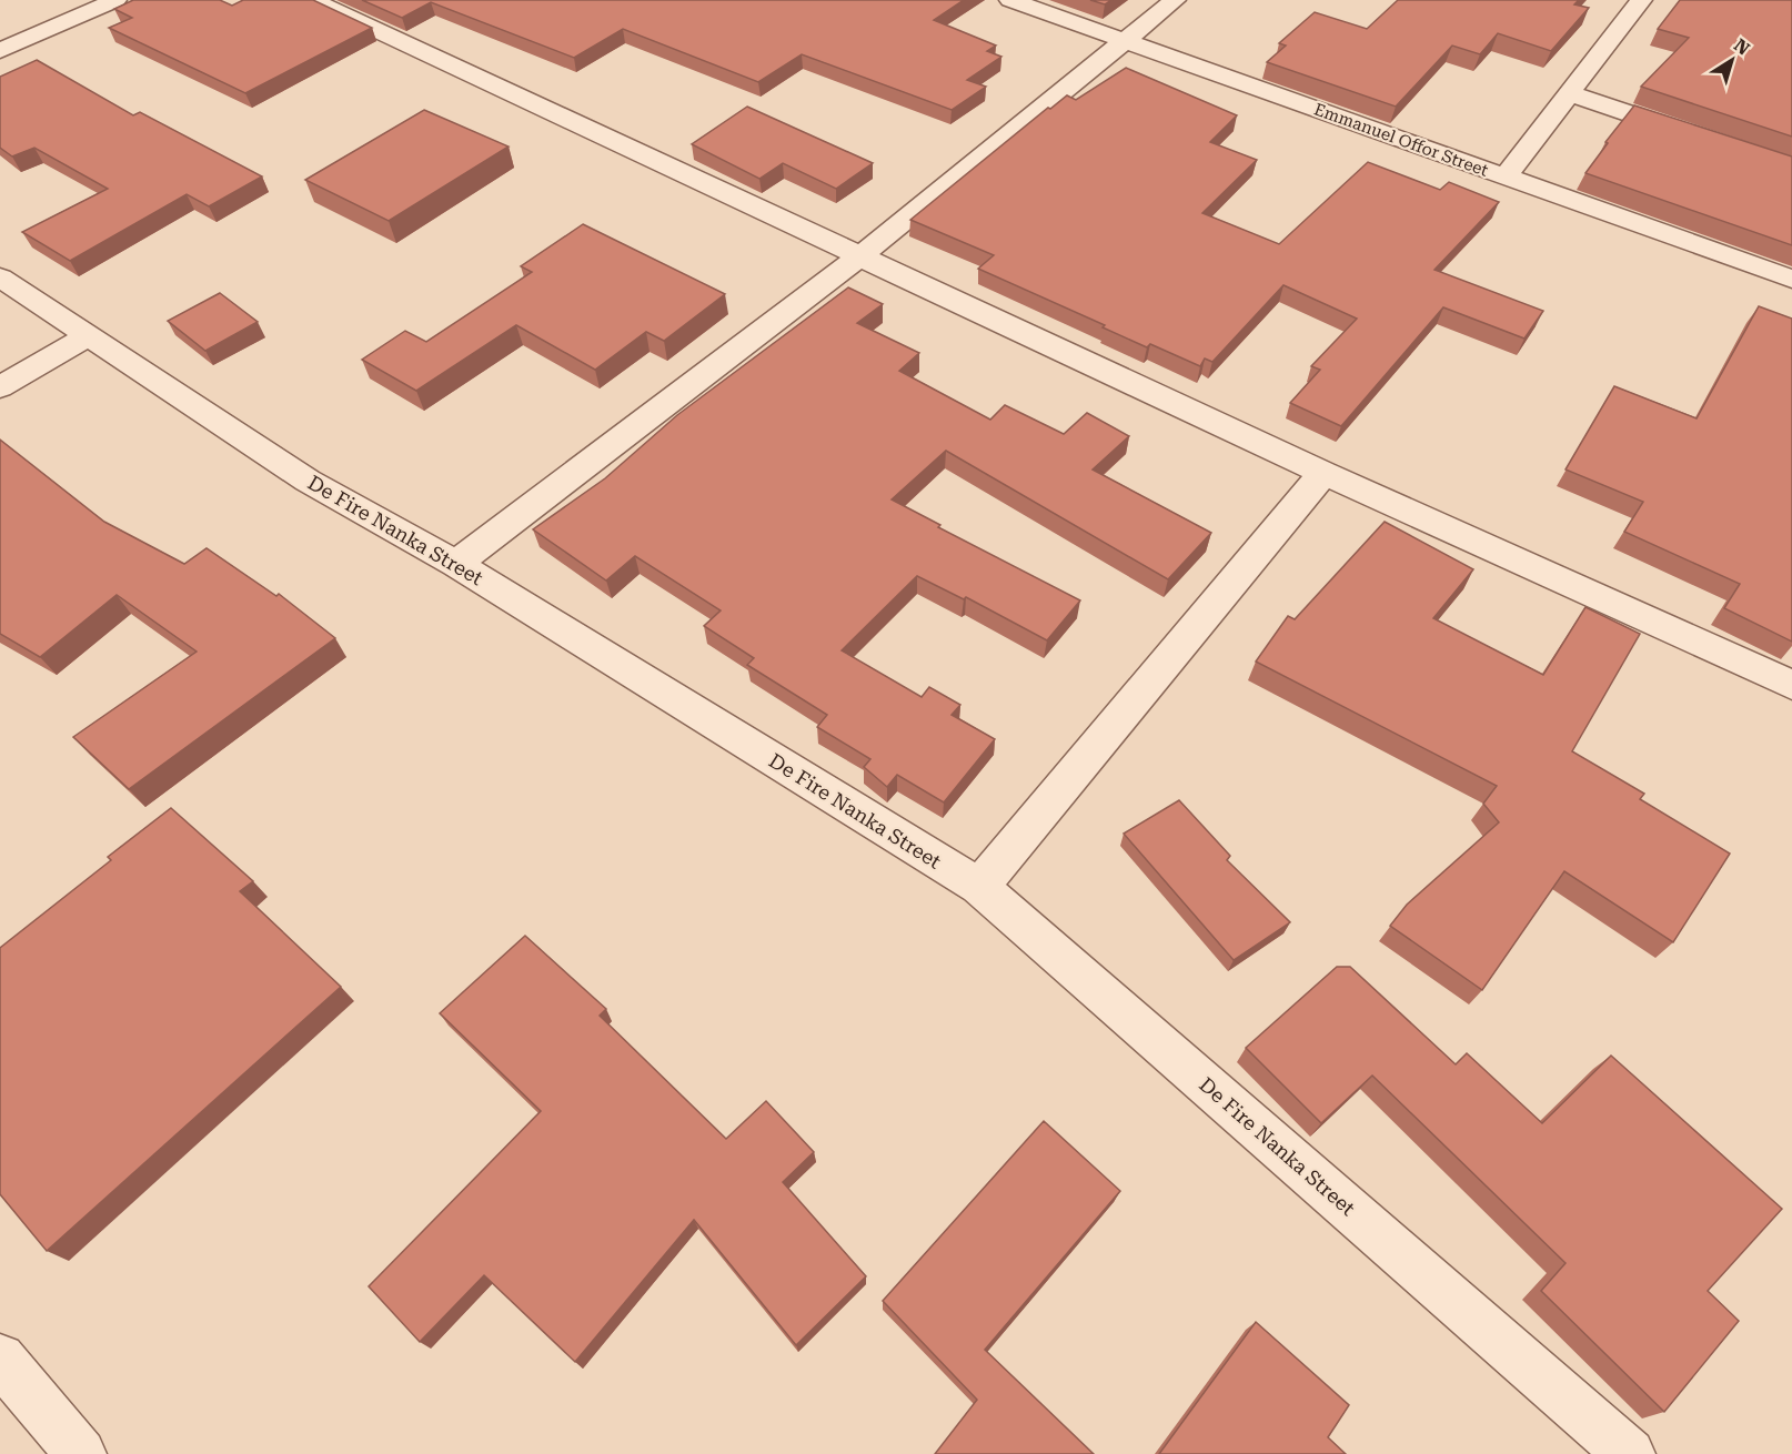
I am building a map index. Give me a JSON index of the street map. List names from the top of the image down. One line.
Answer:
{"streets":{"street":["Emmanuel Offor Street","De Fire Nanka Street"]},"north":"top right"}
